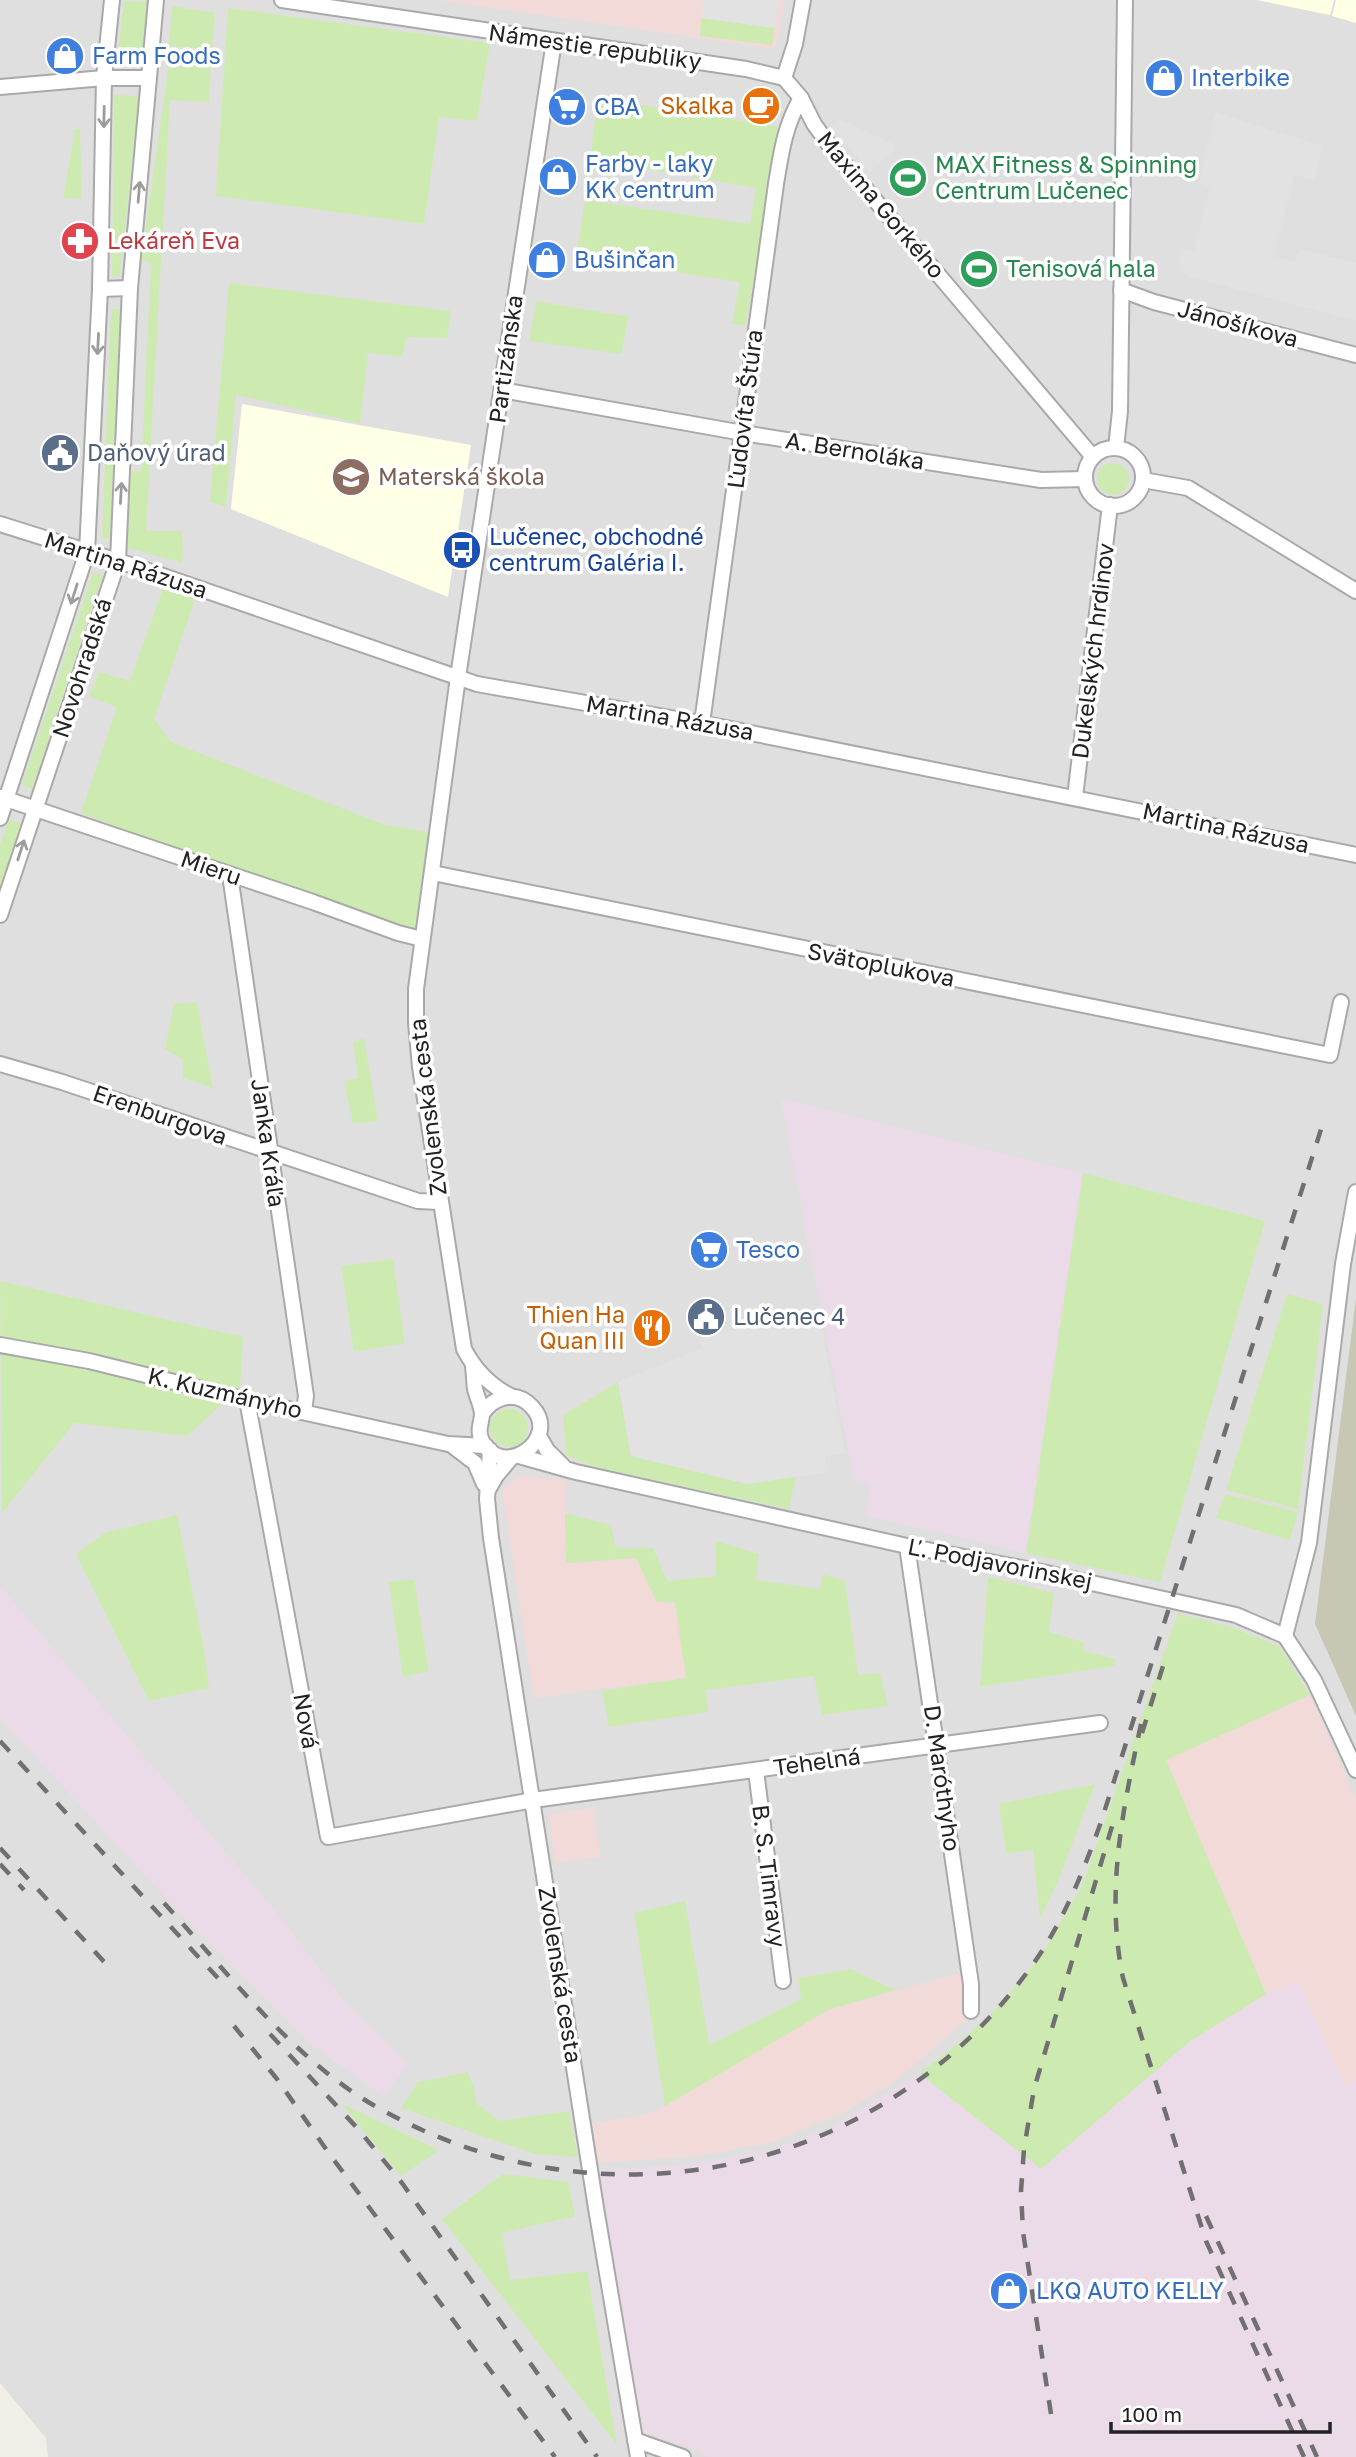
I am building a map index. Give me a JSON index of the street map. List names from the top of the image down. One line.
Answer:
{"streets":{"street":["Námestie republiky","Maxima Gorkého","Jánošíkova","Partizánska","Ľudovíta Štúra","A. Bernoláka","Martina Rázusa","Dukelských hrdinov","Novohradská","Mieru","Svätoplukova","Zvolenská cesta","Erenburgova","Janka Kráľa","K. Kuzmányho","Ľ. Podjavorinskej","Nová","Tehelná","D. Maróthyho","B. S. Timravy"]},"crossings":[["Námestie republiky","Maxima Gorkého"],["Námestie republiky","Partizánska"],["Maxima Gorkého","Ľudovíta Štúra"],["Maxima Gorkého","A. Bernoláka"],["Maxima Gorkého","Dukelských hrdinov"],["Partizánska","A. Bernoláka"],["Partizánska","Martina Rázusa"],["Partizánska","Zvolenská cesta"],["Ľudovíta Štúra","A. Bernoláka"],["Ľudovíta Štúra","Martina Rázusa"],["A. Bernoláka","Dukelských hrdinov"],["Martina Rázusa","Dukelských hrdinov"],["Martina Rázusa","Novohradská"],["Martina Rázusa","Zvolenská cesta"],["Novohradská","Mieru"],["Mieru","Zvolenská cesta"],["Mieru","Janka Kráľa"],["Svätoplukova","Zvolenská cesta"],["Zvolenská cesta","Erenburgova"],["Zvolenská cesta","K. Kuzmányho"],["Zvolenská cesta","Ľ. Podjavorinskej"],["Zvolenská cesta","Nová"],["Zvolenská cesta","Tehelná"],["Erenburgova","Janka Kráľa"],["Janka Kráľa","K. Kuzmányho"],["K. Kuzmányho","Ľ. Podjavorinskej"],["K. Kuzmányho","Nová"],["Ľ. Podjavorinskej","D. Maróthyho"],["Nová","Tehelná"],["Tehelná","D. Maróthyho"],["Tehelná","B. S. Timravy"]],"places":{"shop":["Farm Foods","Interbike","Farby - laky KK centrum","Bušinčan","LKQ AUTO KELLY"],"cafe":["Skalka"],"supermarket":["CBA","Tesco"],"sports":["MAX Fitness & Spinning Centrum Lučenec","Tenisová hala"],"pharmacy":["Lekáreň Eva"],"public building":["Daňový úrad","Lučenec 4"],"school or university":["Materská škola"],"bus stop":["Lučenec, obchodné centrum Galéria I."],"restaurant":["Thien Ha Quan III"]},"scale_bar":"100 m"}
